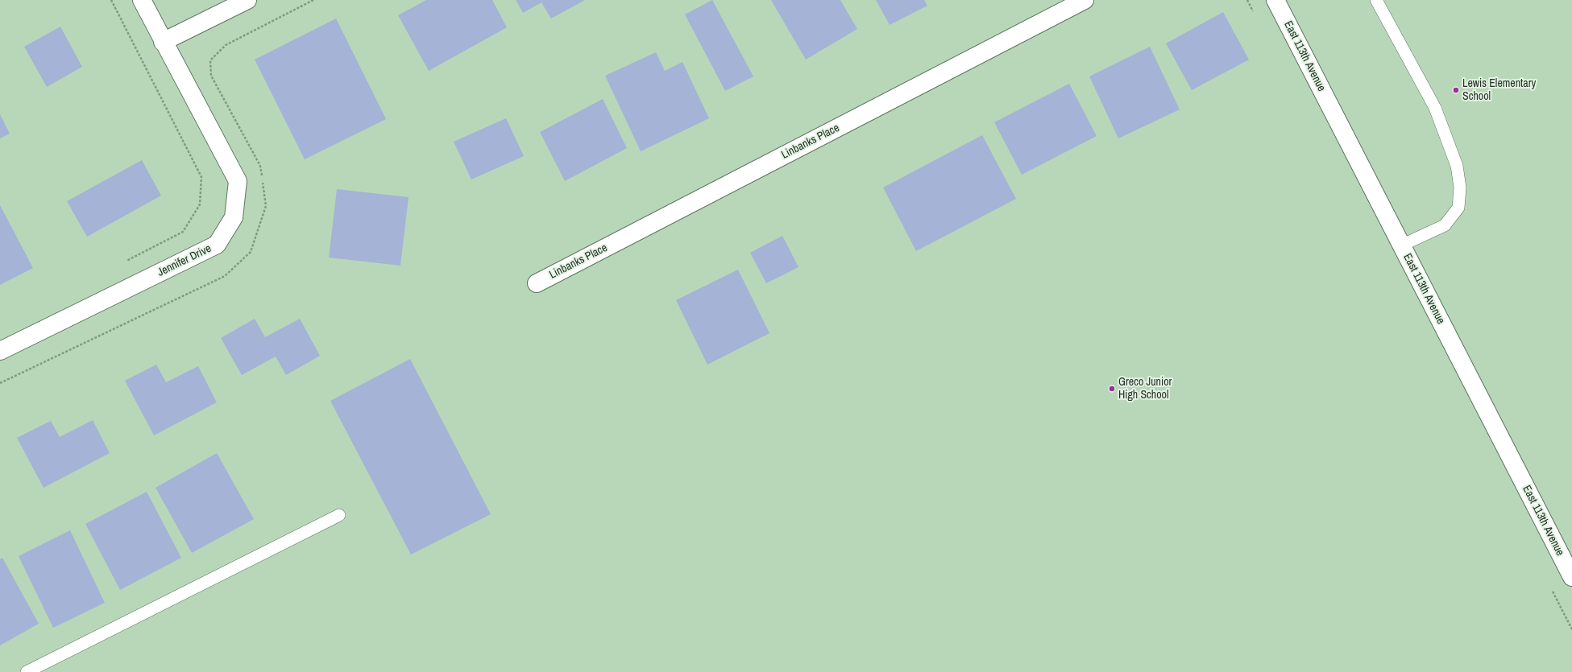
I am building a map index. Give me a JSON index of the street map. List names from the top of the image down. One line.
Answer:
{"streets":{"street":["East 113th Avenue","Linbanks Place","Jennifer Drive"]},"places":["Lewis Elementary School","Greco Junior High School"]}
